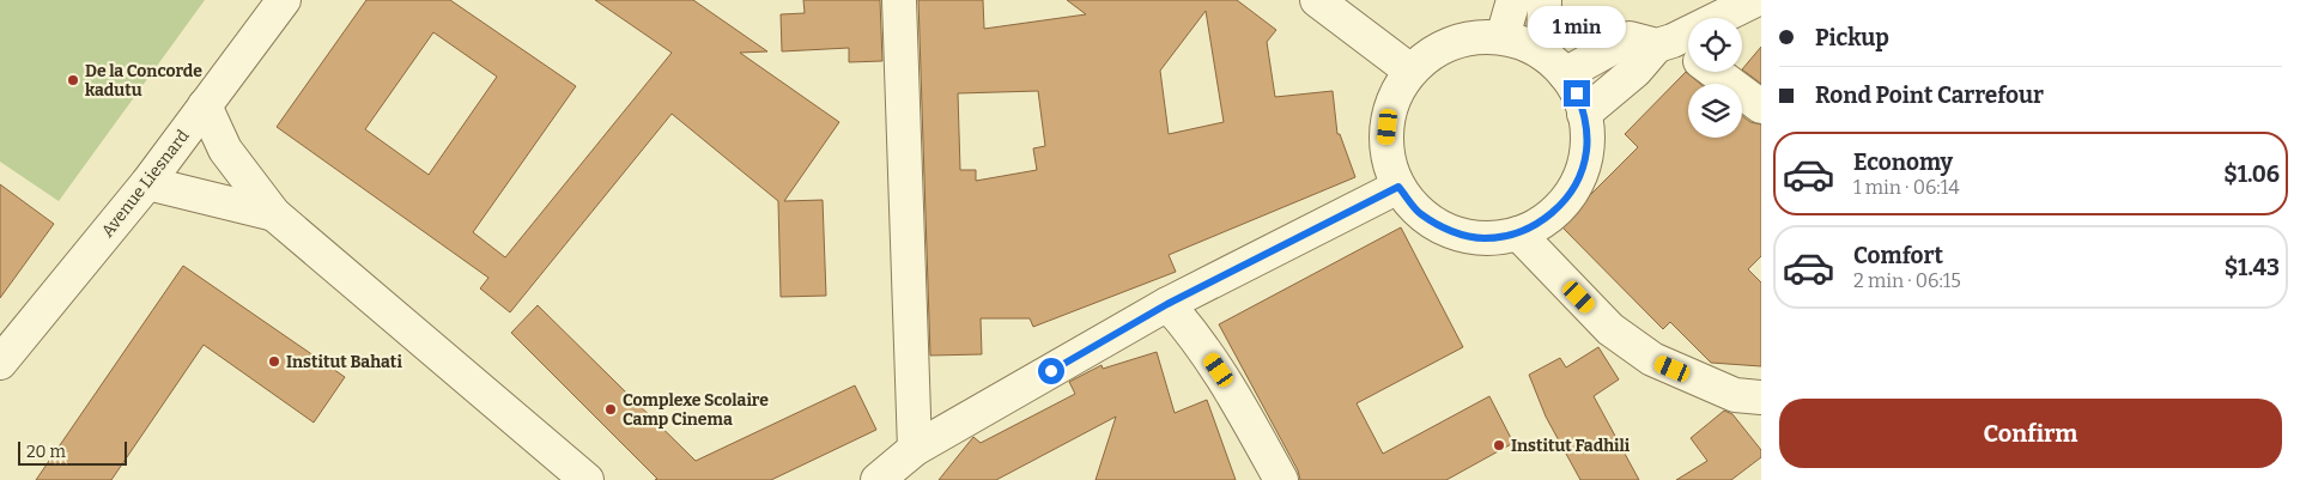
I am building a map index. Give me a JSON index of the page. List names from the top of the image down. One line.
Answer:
{"streets":{"street":["Avenue Liesnard"]},"places":["De la Concorde kadutu","Institut Bahati","Complexe Scolaire Camp Cinema","Institut Fadhili"],"scale_bar":"20 m","page":{"banner":["Pickup","Rond Point Carrefour"],"bubble":"1 min","list":[{"name":"Economy","note":"1 min · 06:14","value":"$1.06"},{"name":"Comfort","note":"2 min · 06:15","value":"$1.43"}],"buttons":"Confirm","scale":"20 m"}}
